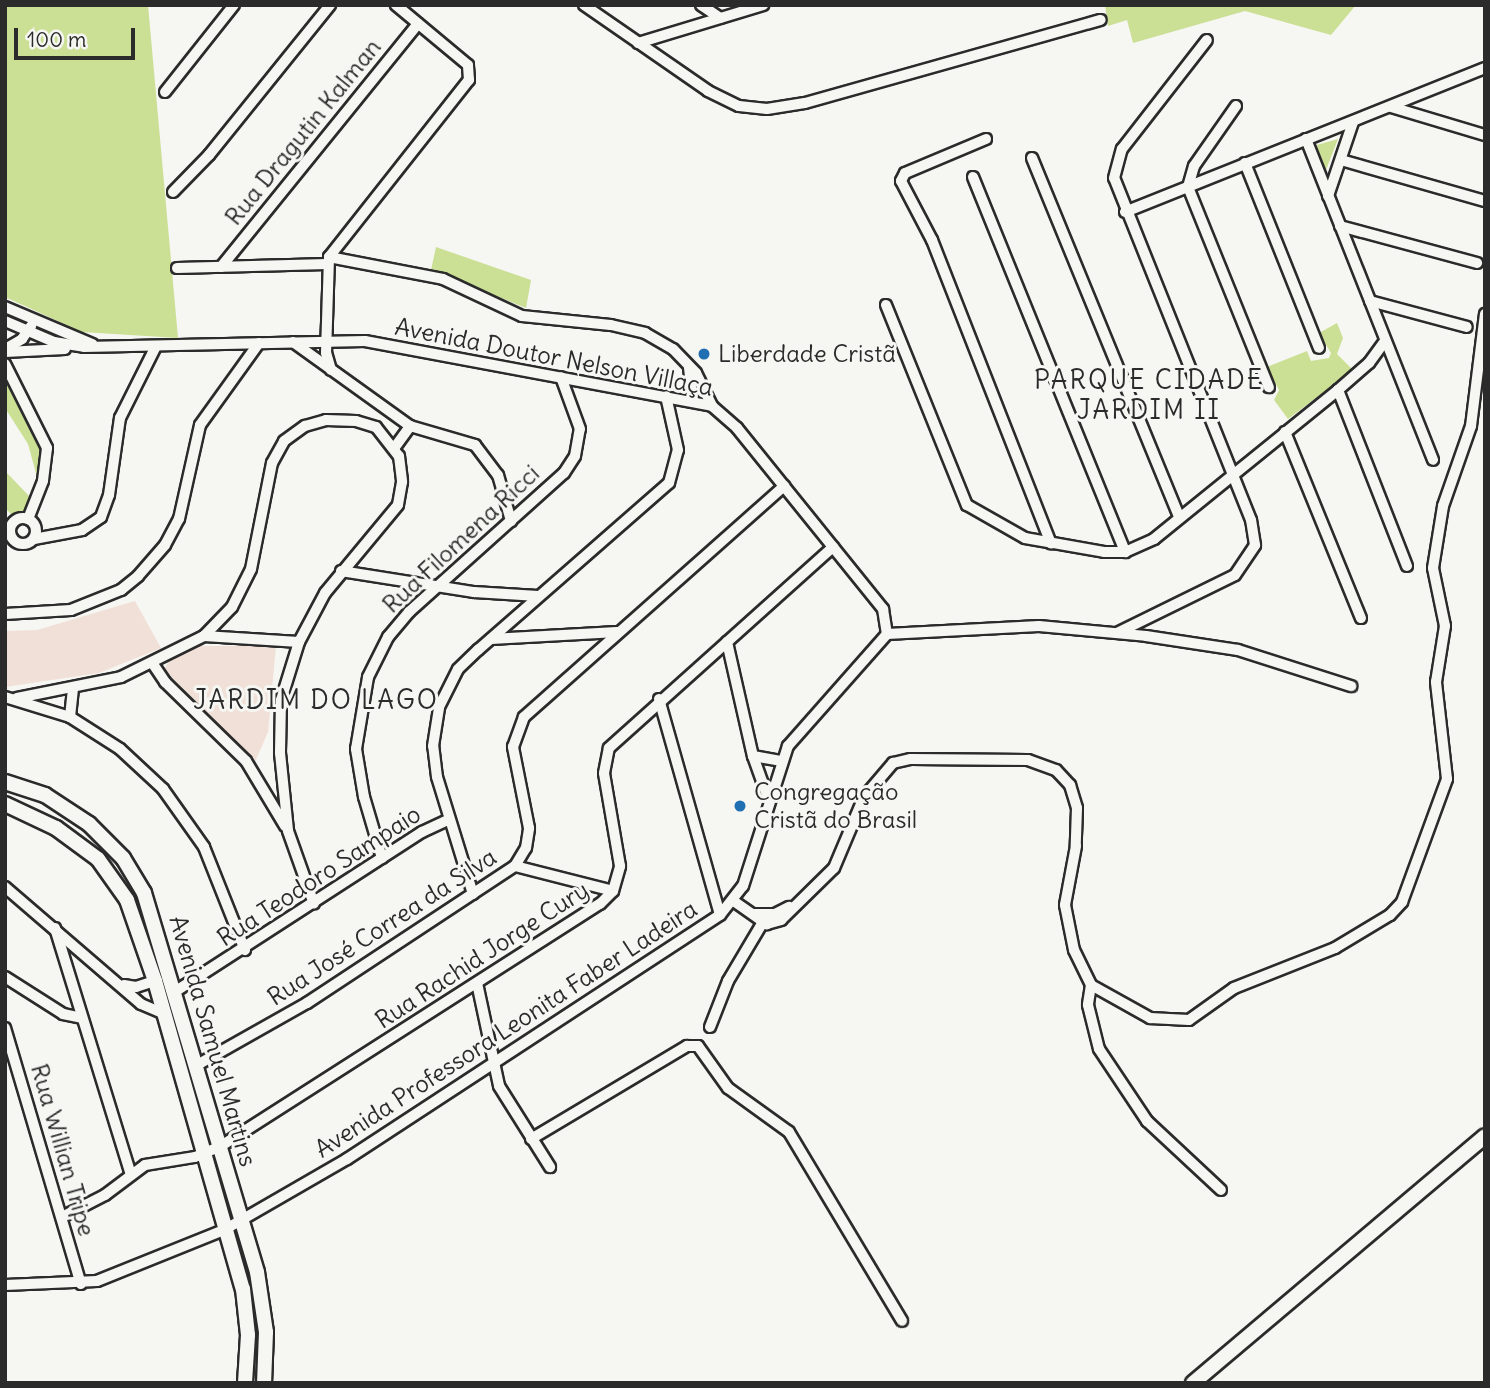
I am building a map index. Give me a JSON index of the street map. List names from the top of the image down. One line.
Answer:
{"streets":{"main road":["Avenida Samuel Martins"],"street":["Rua Dragutin Kalman","Avenida Doutor Nelson Villaça","Rua Filomena Ricci","Rua Teodoro Sampaio","Rua José Correa da Silva","Rua Rachid Jorge Cury","Avenida Professora Leonita Faber Ladeira","Rua Willian Tripe"]},"crossings":[["Avenida Doutor Nelson Villaça","Rua Filomena Ricci"],["Avenida Doutor Nelson Villaça","Rua José Correa da Silva"],["Avenida Doutor Nelson Villaça","Rua Rachid Jorge Cury"],["Avenida Doutor Nelson Villaça","Avenida Professora Leonita Faber Ladeira"],["Rua Filomena Ricci","Rua Teodoro Sampaio"],["Rua Teodoro Sampaio","Avenida Samuel Martins"],["Rua José Correa da Silva","Avenida Samuel Martins"],["Rua Rachid Jorge Cury","Avenida Samuel Martins"],["Rua Rachid Jorge Cury","Rua Willian Tripe"],["Avenida Professora Leonita Faber Ladeira","Avenida Samuel Martins"],["Avenida Professora Leonita Faber Ladeira","Rua Willian Tripe"]],"districts":["PARQUE CIDADE JARDIM II","JARDIM DO LAGO"],"places":["Liberdade Cristã","Congregação Cristã do Brasil"],"scale_bar":"100 m"}
